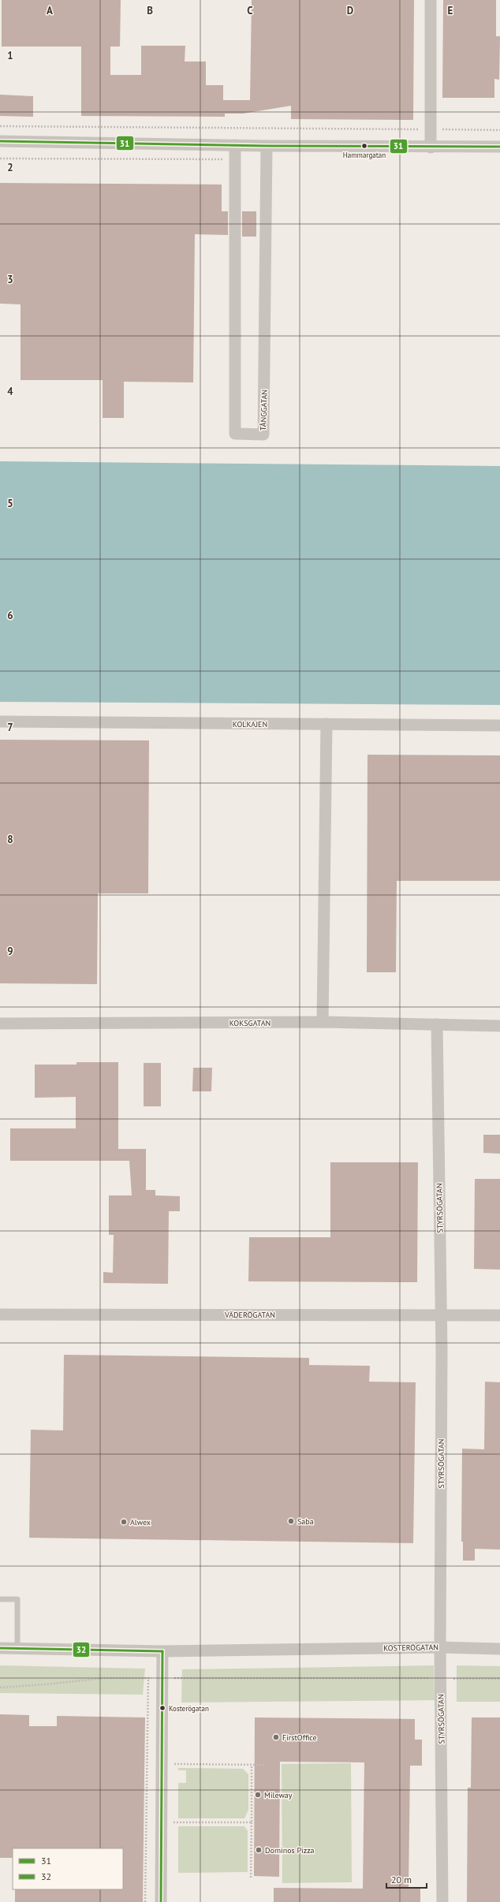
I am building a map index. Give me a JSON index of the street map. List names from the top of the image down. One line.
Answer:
{"streets":{"street":["TÅNGGATAN","KOLKAJEN","KOKSGATAN","STYRSÖGATAN","VÄDERÖGATAN","KOSTERÖGATAN"]},"crossings":[["KOKSGATAN","STYRSÖGATAN"],["STYRSÖGATAN","VÄDERÖGATAN"],["STYRSÖGATAN","KOSTERÖGATAN"]],"places":["Hammargatan","Saba","Alwex","Kosterögatan","FirstOffice","Mileway","Dominos Pizza"],"lines":["transit line 31","transit line 32"],"legend":["31","32"],"scale_bar":"20 m","grid":{"columns":["A","B","C","D","E"],"rows":["1","2","3","4","5","6","7","8","9"]}}
